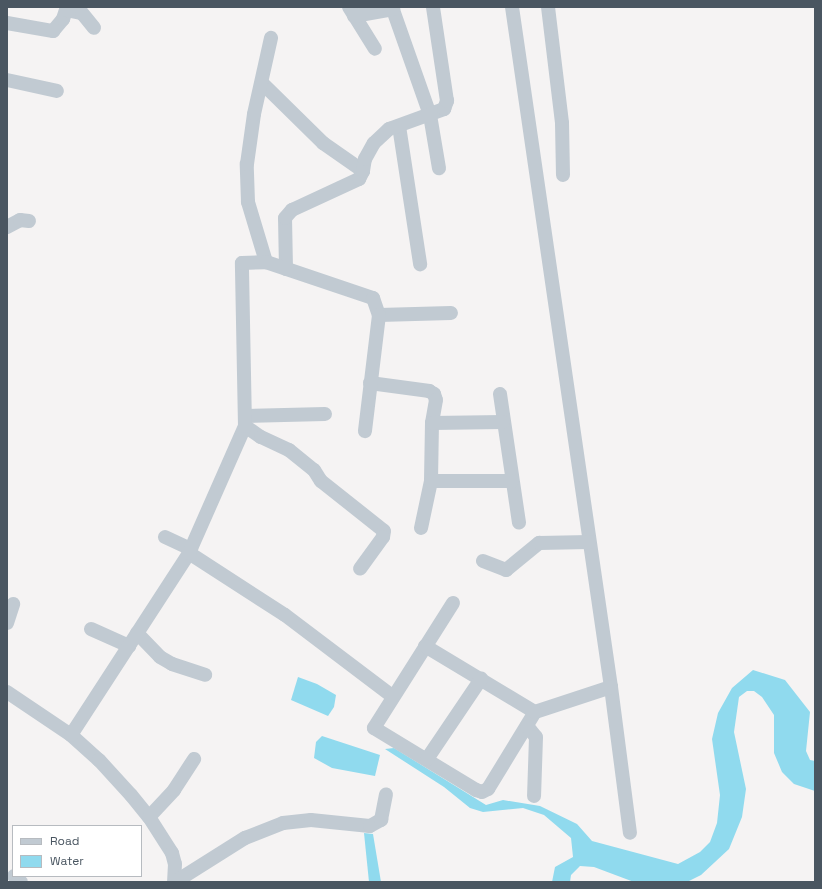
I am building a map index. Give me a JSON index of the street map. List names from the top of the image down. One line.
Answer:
{"legend":["Road","Water"]}
